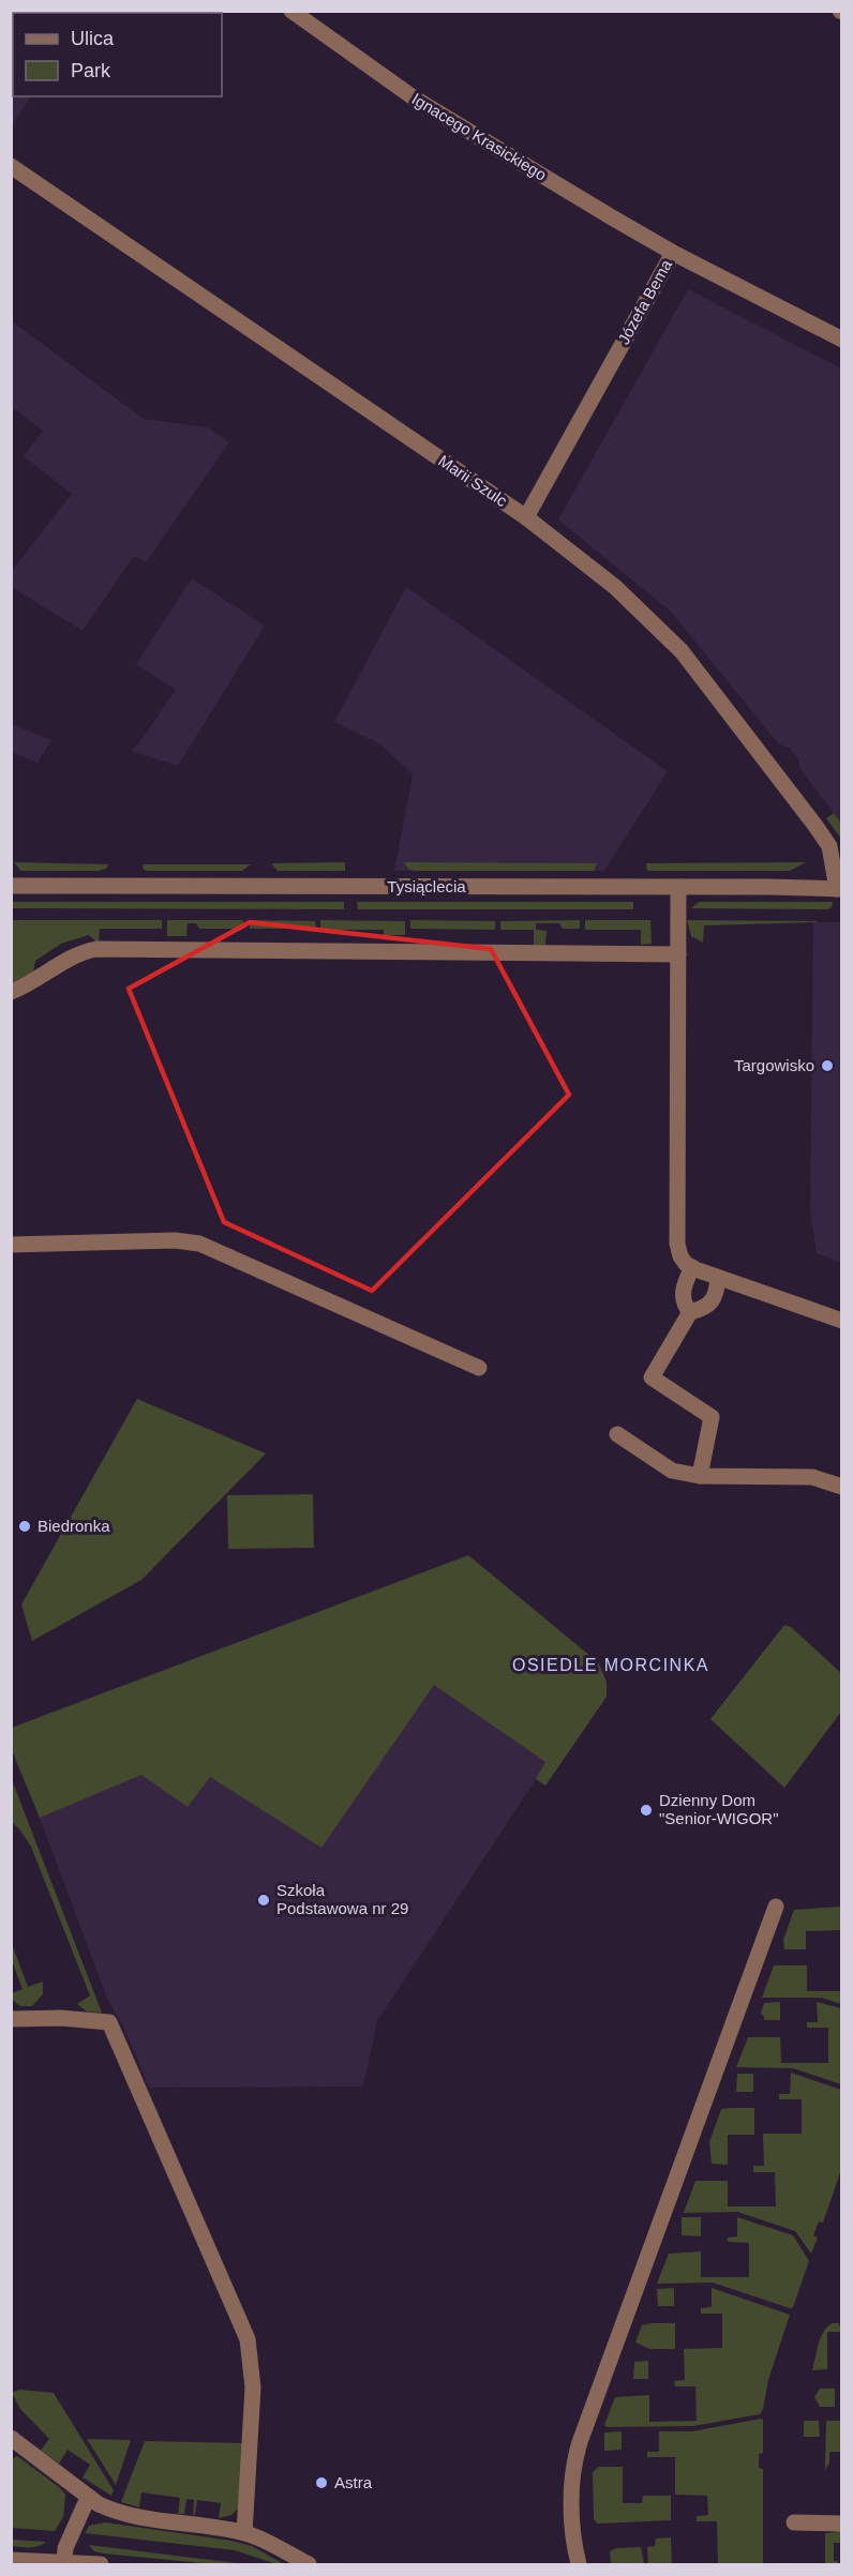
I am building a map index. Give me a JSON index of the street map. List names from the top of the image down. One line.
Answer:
{"streets":{"street":["Ignacego Krasickiego","Józefa Bema","Marii Szulc","Tysiąclecia"]},"crossings":[["Ignacego Krasickiego","Józefa Bema"],["Józefa Bema","Marii Szulc"],["Marii Szulc","Tysiąclecia"]],"districts":["OSIEDLE MORCINKA"],"places":["Targowisko","Biedronka","Dzienny Dom \"Senior-WIGOR\"","Szkoła Podstawowa nr 29","Astra"],"legend":["Ulica","Park"]}
